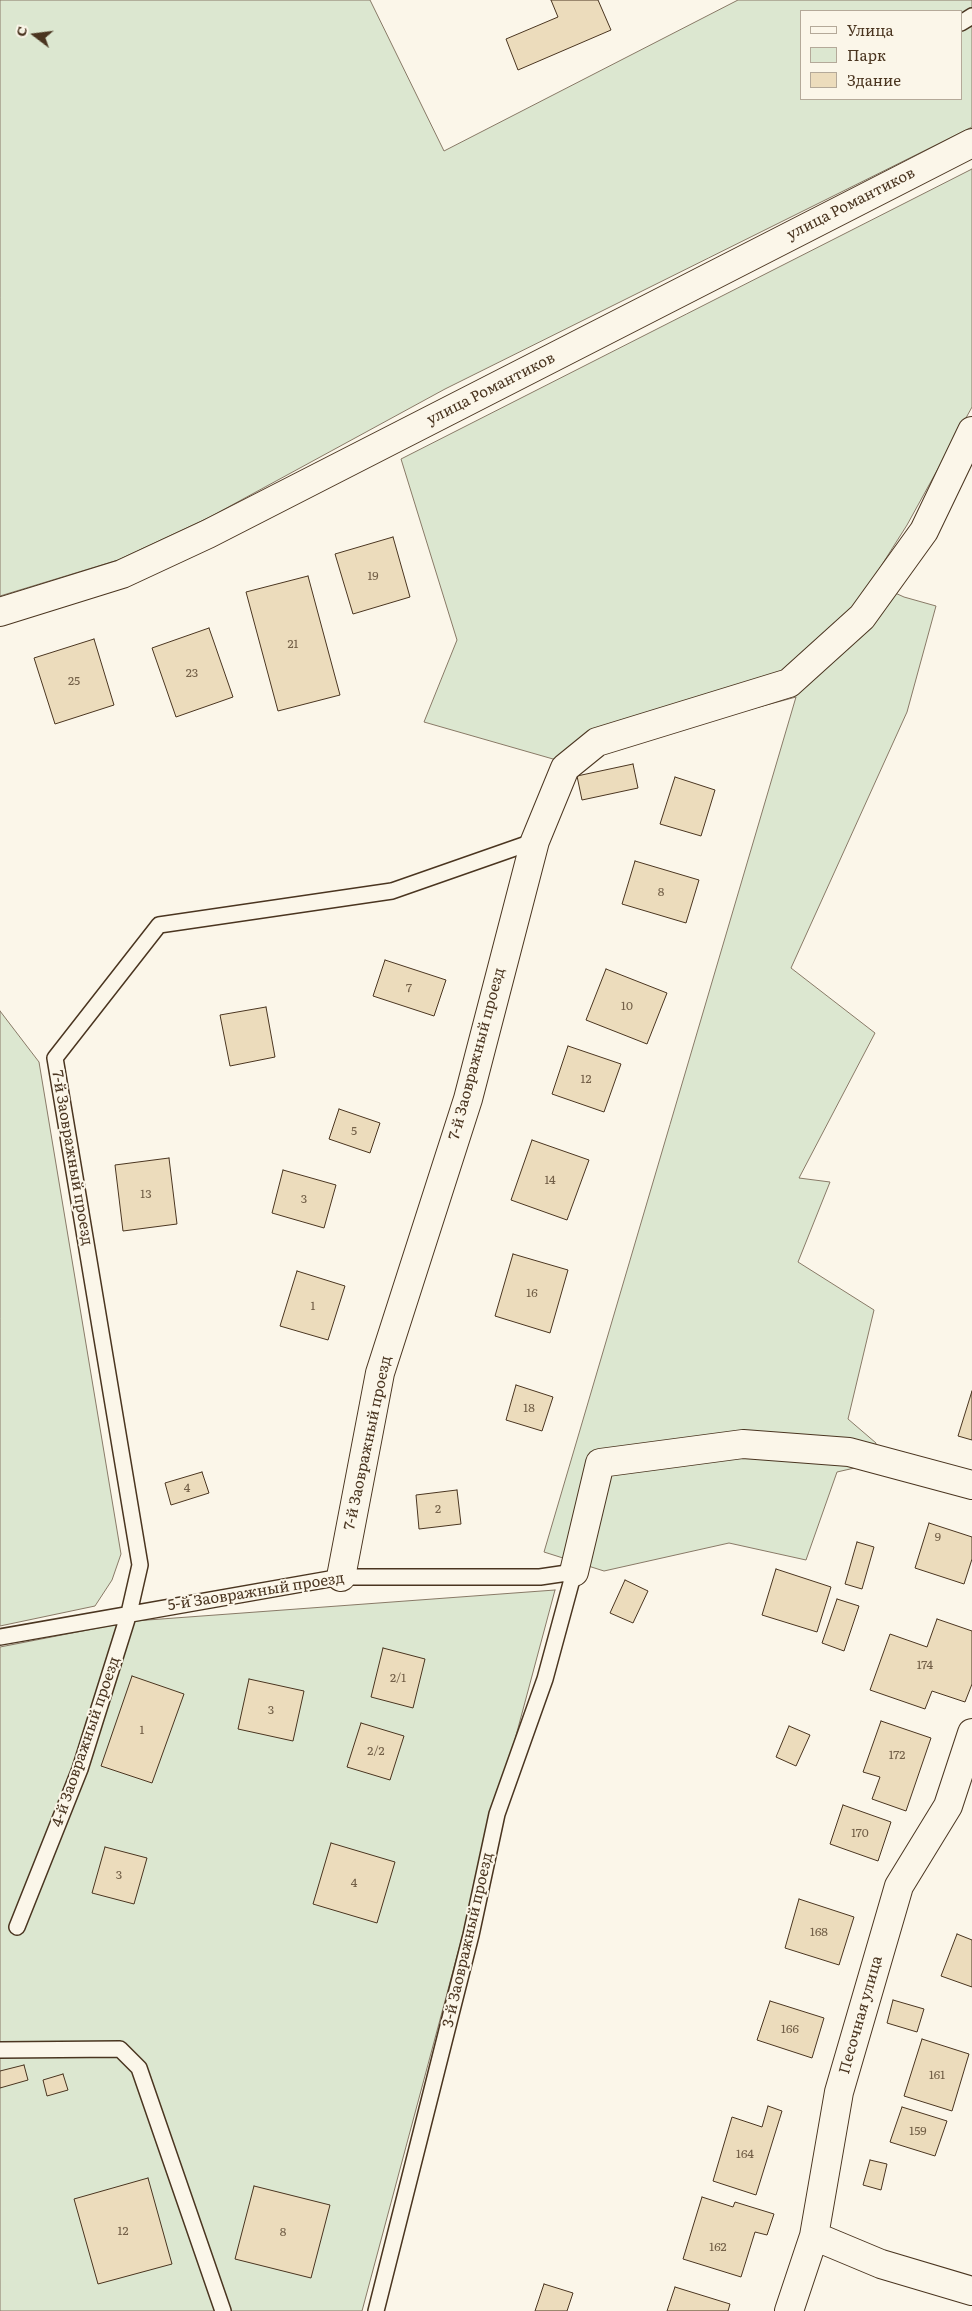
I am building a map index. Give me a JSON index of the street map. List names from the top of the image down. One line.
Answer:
{"streets":{"street":["улица Романтиков","7-й Заовражный проезд","Песочная улица"],"lane":["5-й Заовражный проезд","4-й Заовражный проезд","3-й Заовражный проезд"]},"crossings":[["7-й Заовражный проезд","5-й Заовражный проезд"],["7-й Заовражный проезд","4-й Заовражный проезд"],["5-й Заовражный проезд","4-й Заовражный проезд"],["5-й Заовражный проезд","3-й Заовражный проезд"]],"house_numbers":["19","21","23","25","8","7","10","12","5","14","13","3","16","1","18","4","2","9","174","2/1","3","1","2/2","172","170","3","4","168","166","161","159","164","12","8","162"],"legend":["Улица","Парк","Здание"],"north":"left"}
